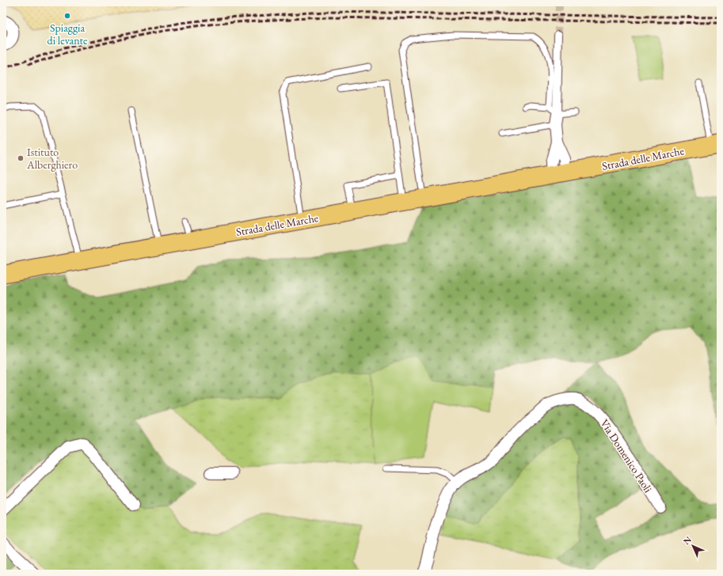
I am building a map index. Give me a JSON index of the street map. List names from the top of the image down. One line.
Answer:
{"streets":{"main road":["Strada delle Marche"],"street":["Via Domenico Paoli"]},"places":["Spiaggia di levante","Istituto Alberghiero"],"north":"top left"}
